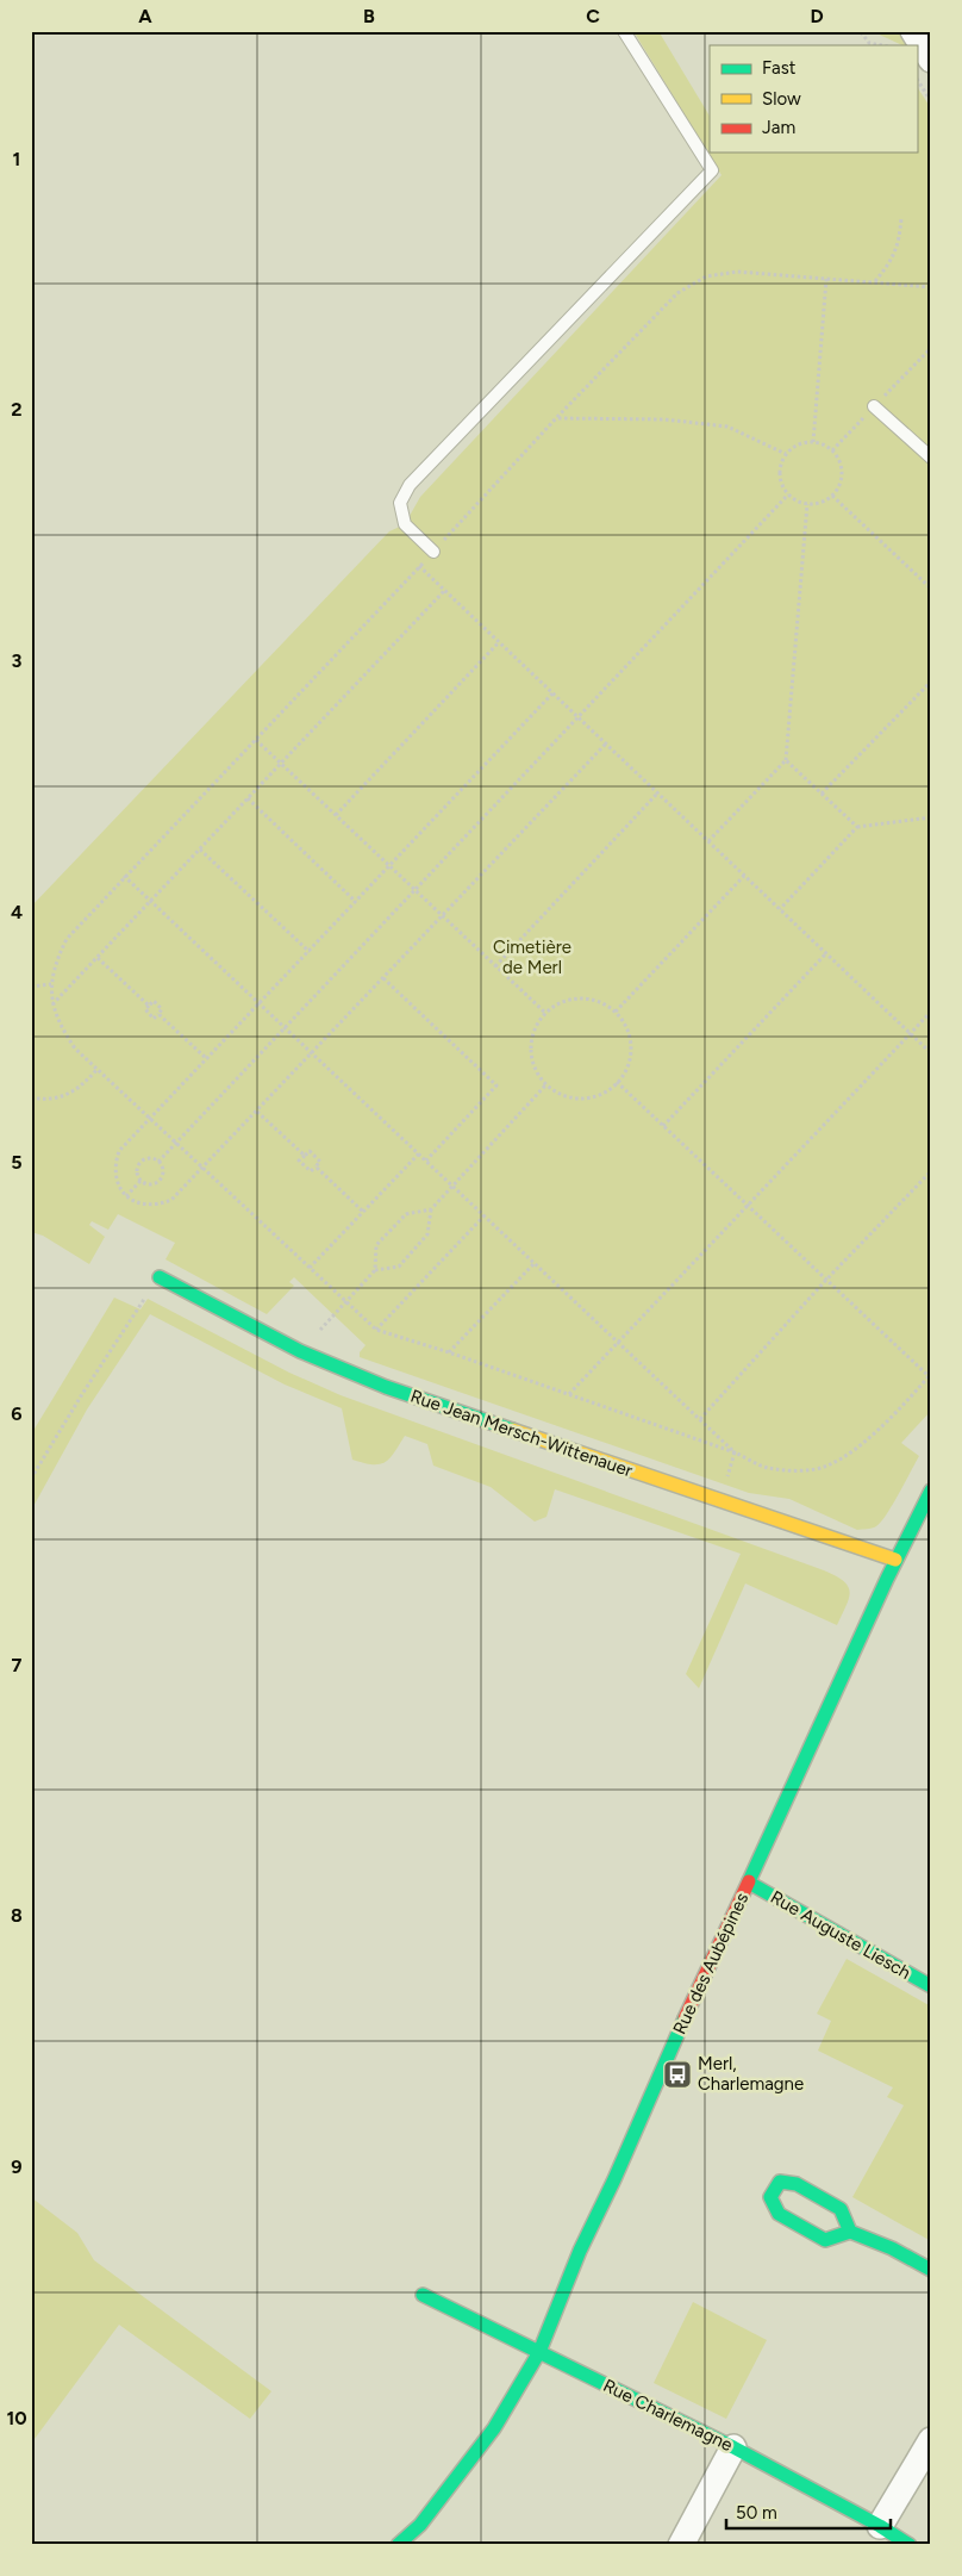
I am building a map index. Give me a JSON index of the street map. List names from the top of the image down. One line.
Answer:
{"streets":{"street":["Rue Jean Mersch-Wittenauer","Rue Auguste Liesch","Rue des Aubépines","Rue Charlemagne"]},"crossings":[["Rue Jean Mersch-Wittenauer","Rue des Aubépines"],["Rue Auguste Liesch","Rue des Aubépines"],["Rue des Aubépines","Rue Charlemagne"]],"parks":["Cimetière de Merl"],"places":{"bus stop":["Merl, Charlemagne"]},"legend":["Fast","Slow","Jam"],"scale_bar":"50 m","grid":{"columns":["A","B","C","D"],"rows":["1","2","3","4","5","6","7","8","9","10"]}}
